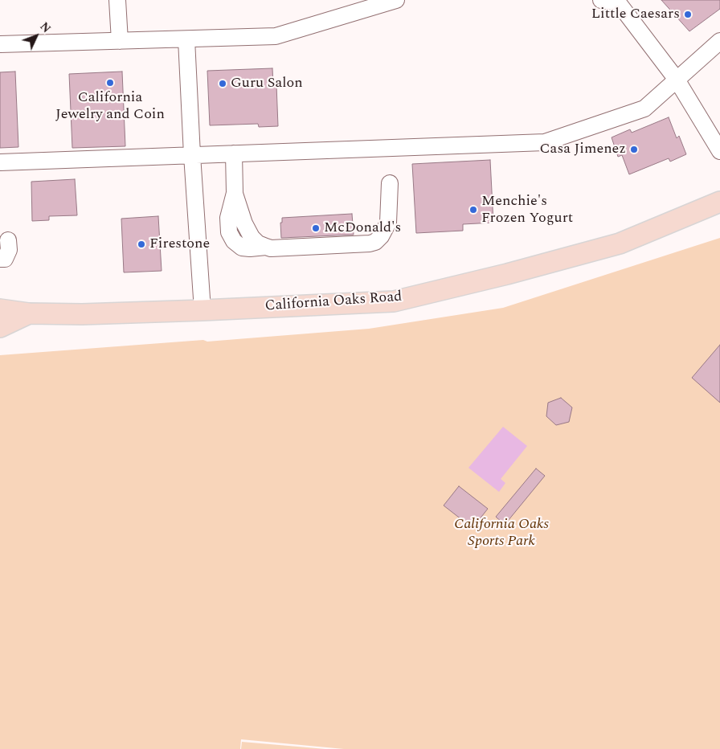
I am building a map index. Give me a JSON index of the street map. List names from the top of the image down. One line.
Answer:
{"streets":{"main road":["California Oaks Road"]},"parks":["California Oaks Sports Park"],"places":["Little Caesars","California Jewelry and Coin","Guru Salon","Casa Jimenez","Menchie's Frozen Yogurt","McDonald's","Firestone"],"north":"top right"}
